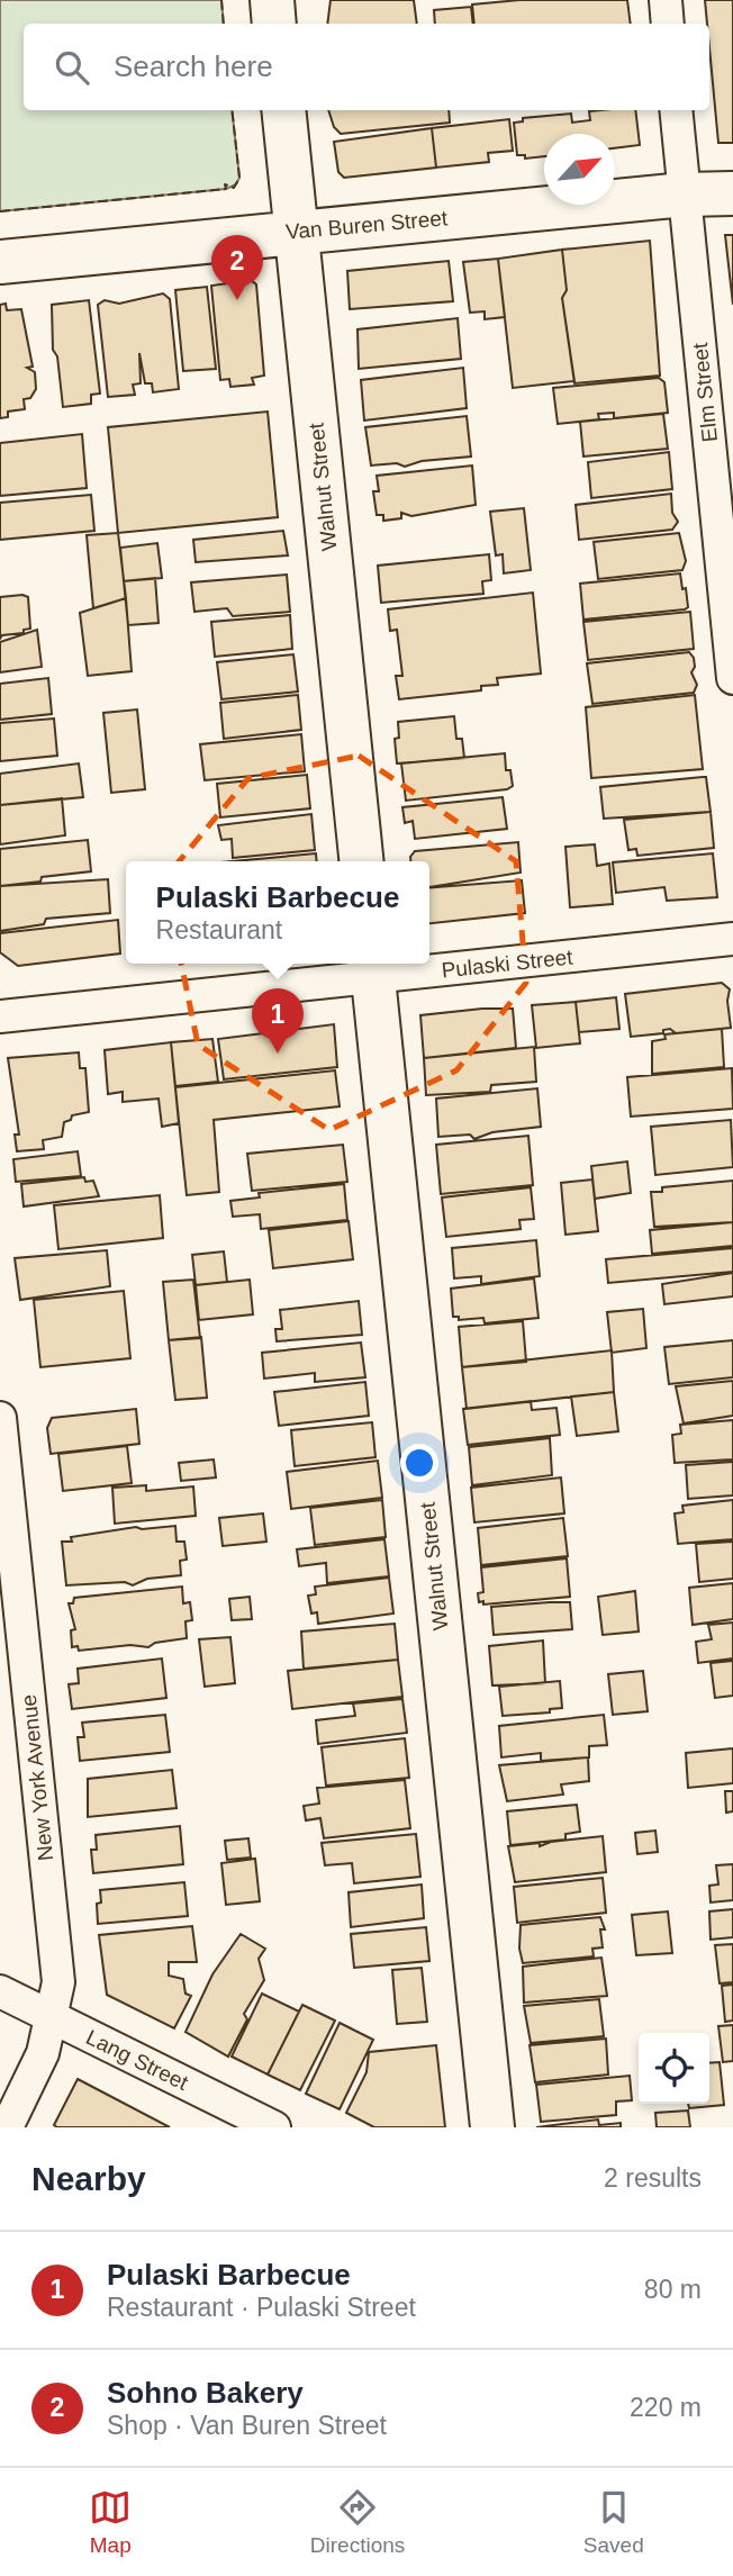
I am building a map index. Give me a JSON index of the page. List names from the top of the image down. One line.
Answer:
{"streets":{"street":["Van Buren Street","Elm Street","Walnut Street","Pulaski Street","New York Avenue","Lang Street"]},"crossings":[["Van Buren Street","Elm Street"],["Van Buren Street","Walnut Street"],["Walnut Street","Pulaski Street"],["New York Avenue","Lang Street"]],"north":"top right","page":{"search":"Search here","pins":["2","1"],"popup":["Pulaski Barbecue","Restaurant"],"heading":["Nearby","2 results"],"list":[{"mark":"1","name":"Pulaski Barbecue","note":"Restaurant · Pulaski Street","value":"80 m"},{"mark":"2","name":"Sohno Bakery","note":"Shop · Van Buren Street","value":"220 m"}],"nav":["Map","Directions","Saved"]}}
